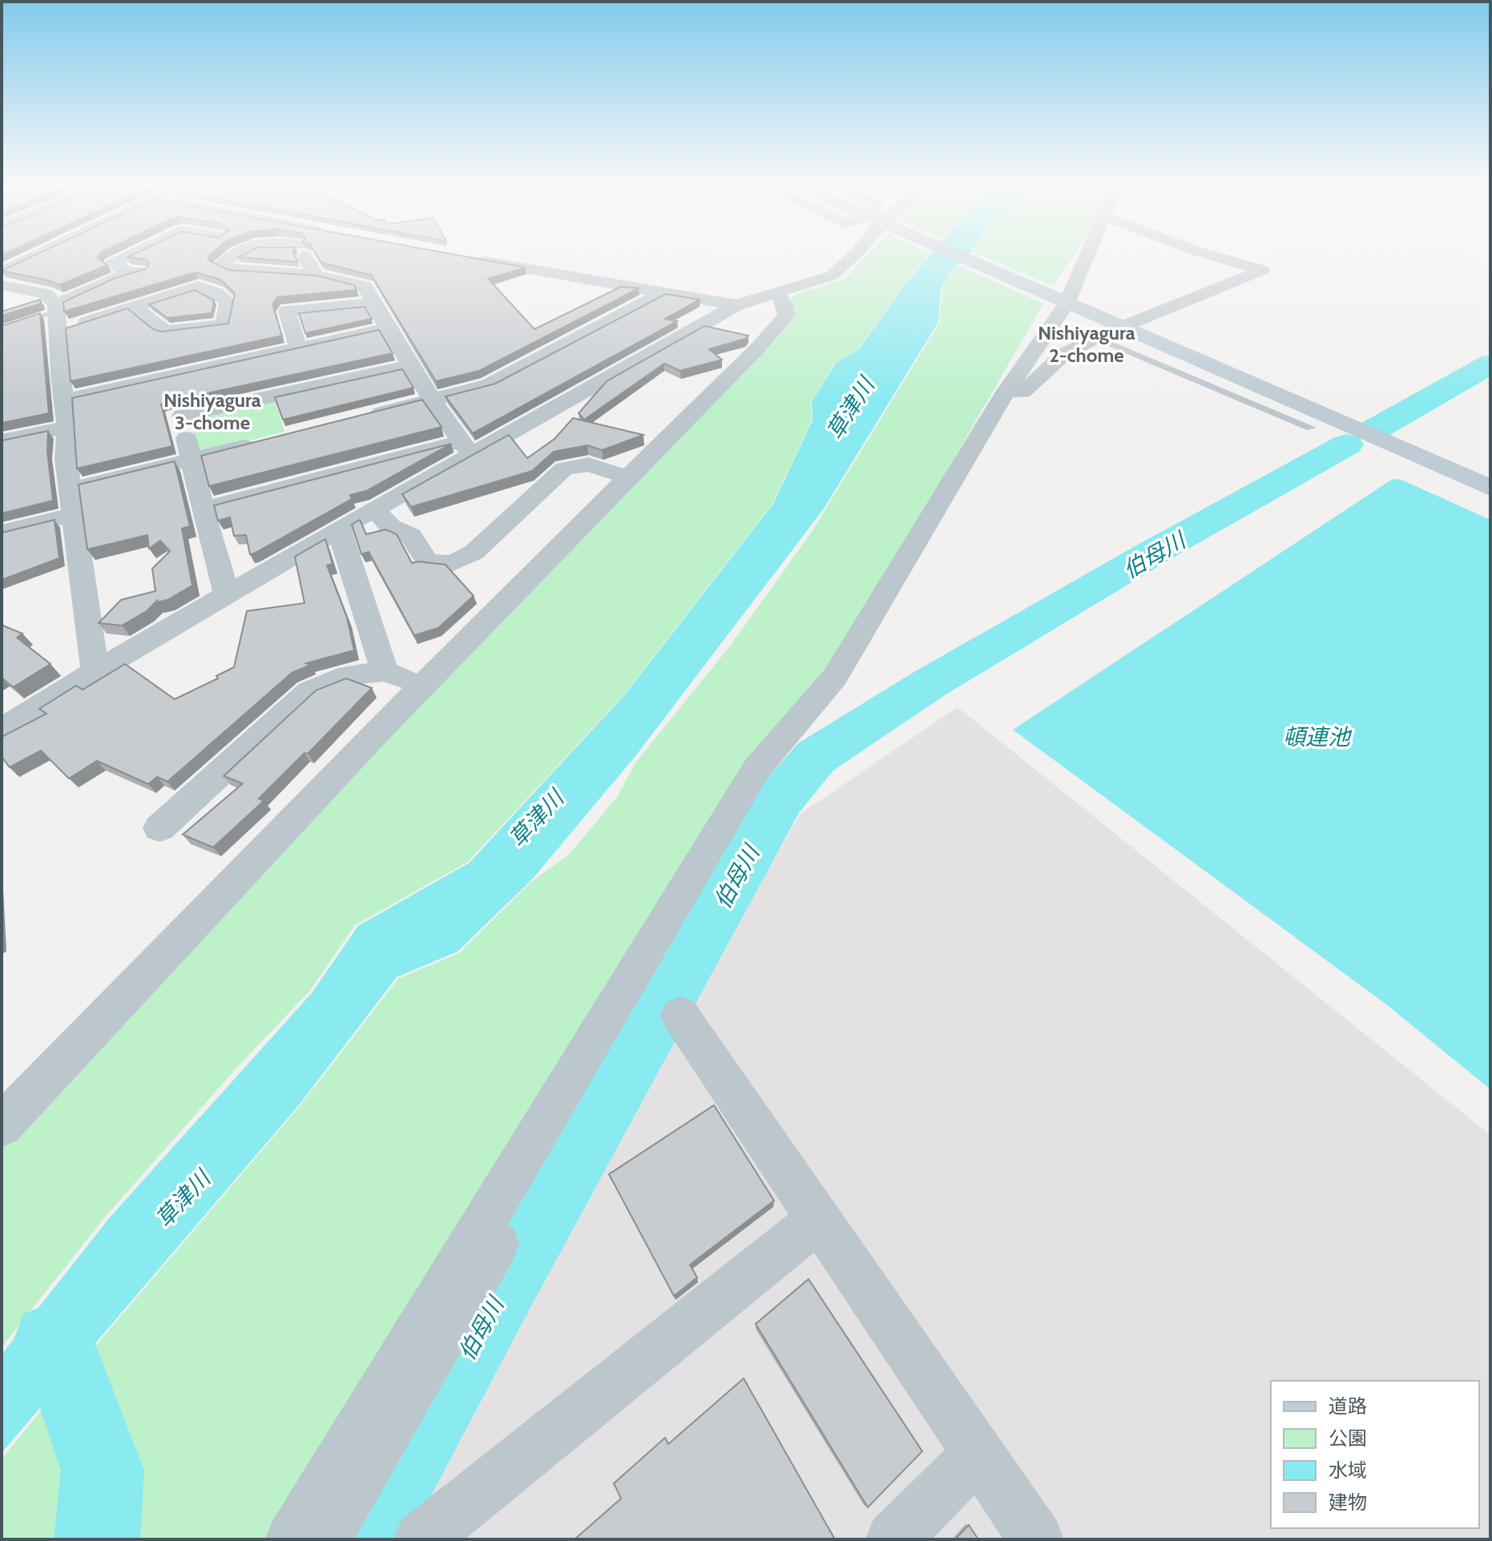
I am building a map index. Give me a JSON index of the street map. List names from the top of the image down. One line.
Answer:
{"districts":["Nishiyagura 2-chome","Nishiyagura 3-chome"],"water":["草津川","伯母川","頓連池"],"legend":["道路","公園","水域","建物"]}
